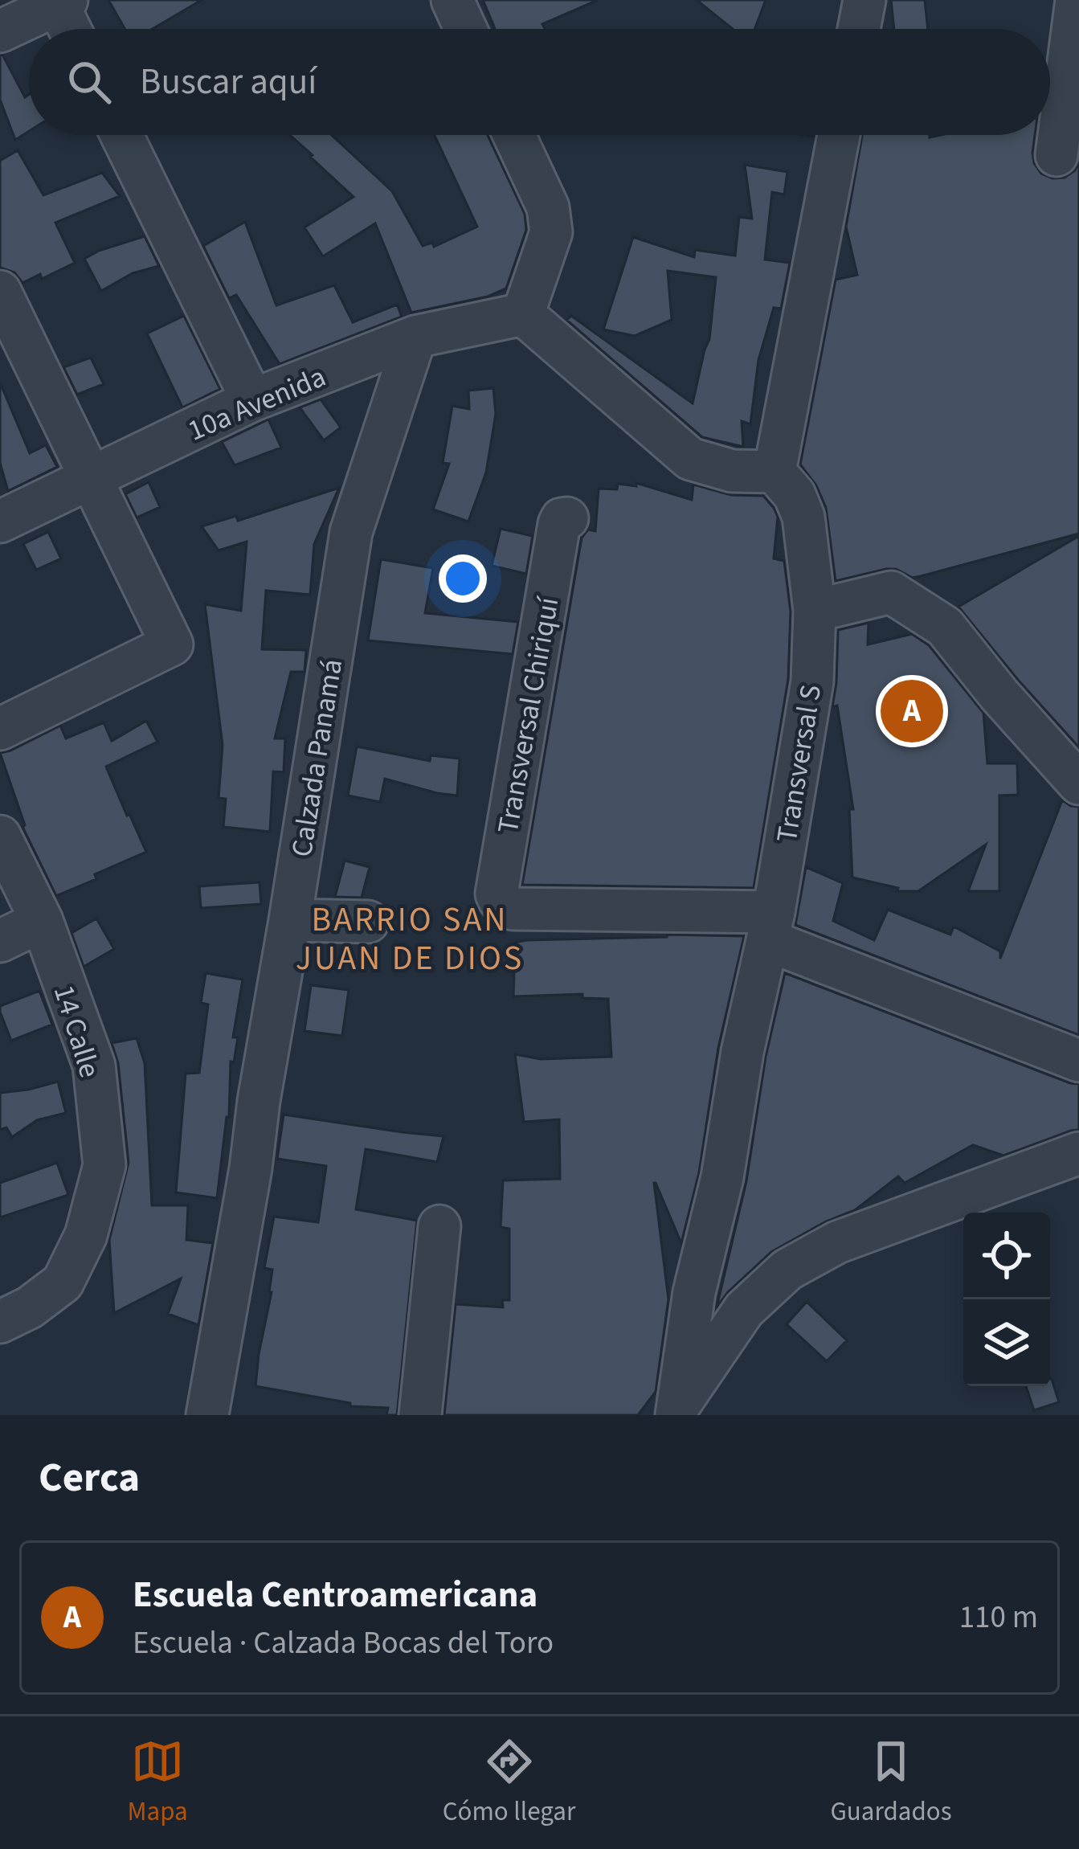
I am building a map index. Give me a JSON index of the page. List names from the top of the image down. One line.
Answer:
{"streets":{"street":["10a Avenida","Transversal Chiriquí","Calzada Panamá","Transversal S","14 Calle"]},"crossings":[["10a Avenida","Calzada Panamá"],["Transversal Chiriquí","Transversal S"]],"districts":["BARRIO SAN JUAN DE DIOS"],"page":{"search":"Buscar aquí","pins":"A","heading":"Cerca","list":[{"mark":"A","name":"Escuela Centroamericana","note":"Escuela · Calzada Bocas del Toro","value":"110 m"}],"nav":["Mapa","Cómo llegar","Guardados"]}}
